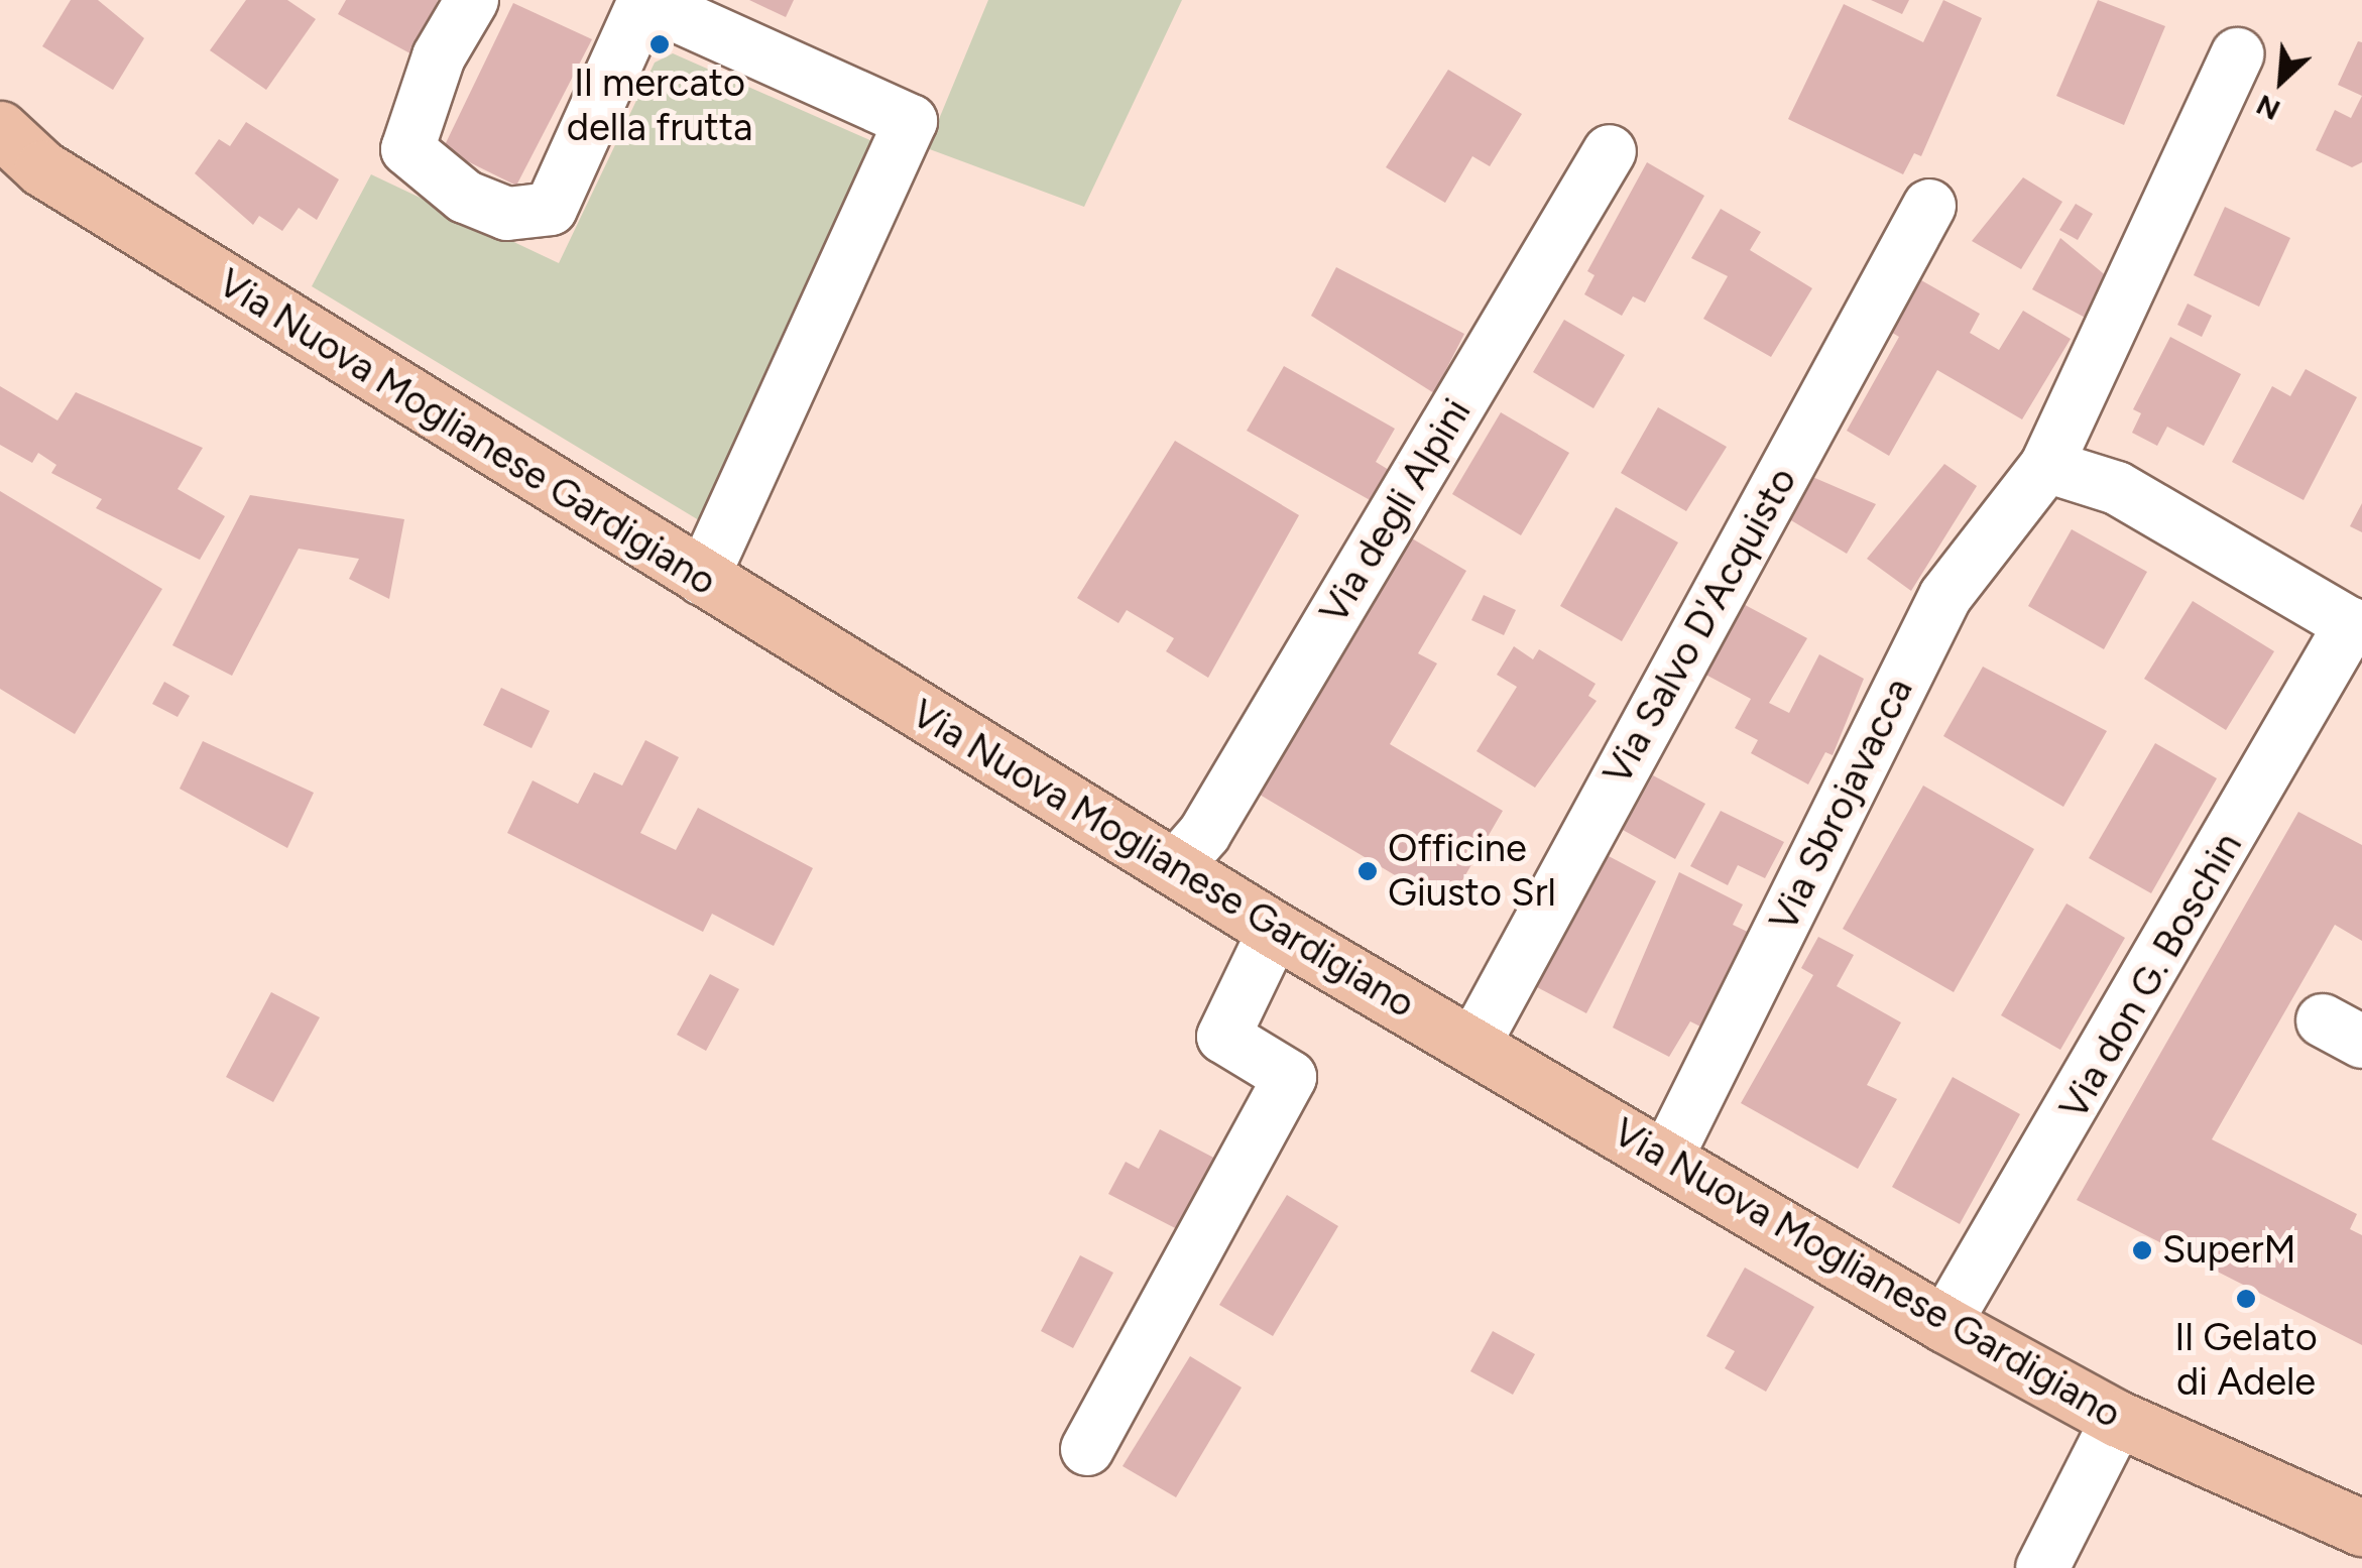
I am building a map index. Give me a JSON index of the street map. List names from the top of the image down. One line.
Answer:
{"streets":{"main road":["Via Nuova Moglianese Gardigiano"],"street":["Via degli Alpini","Via Salvo D'Acquisto","Via Sbrojavacca","Via don G. Boschin"]},"crossings":[["Via Nuova Moglianese Gardigiano","Via degli Alpini"],["Via Nuova Moglianese Gardigiano","Via Salvo D'Acquisto"],["Via Nuova Moglianese Gardigiano","Via Sbrojavacca"],["Via Nuova Moglianese Gardigiano","Via don G. Boschin"]],"places":["Il mercato della frutta","Officine Giusto Srl","SuperM","Il Gelato di Adele"],"north":"bottom left"}
